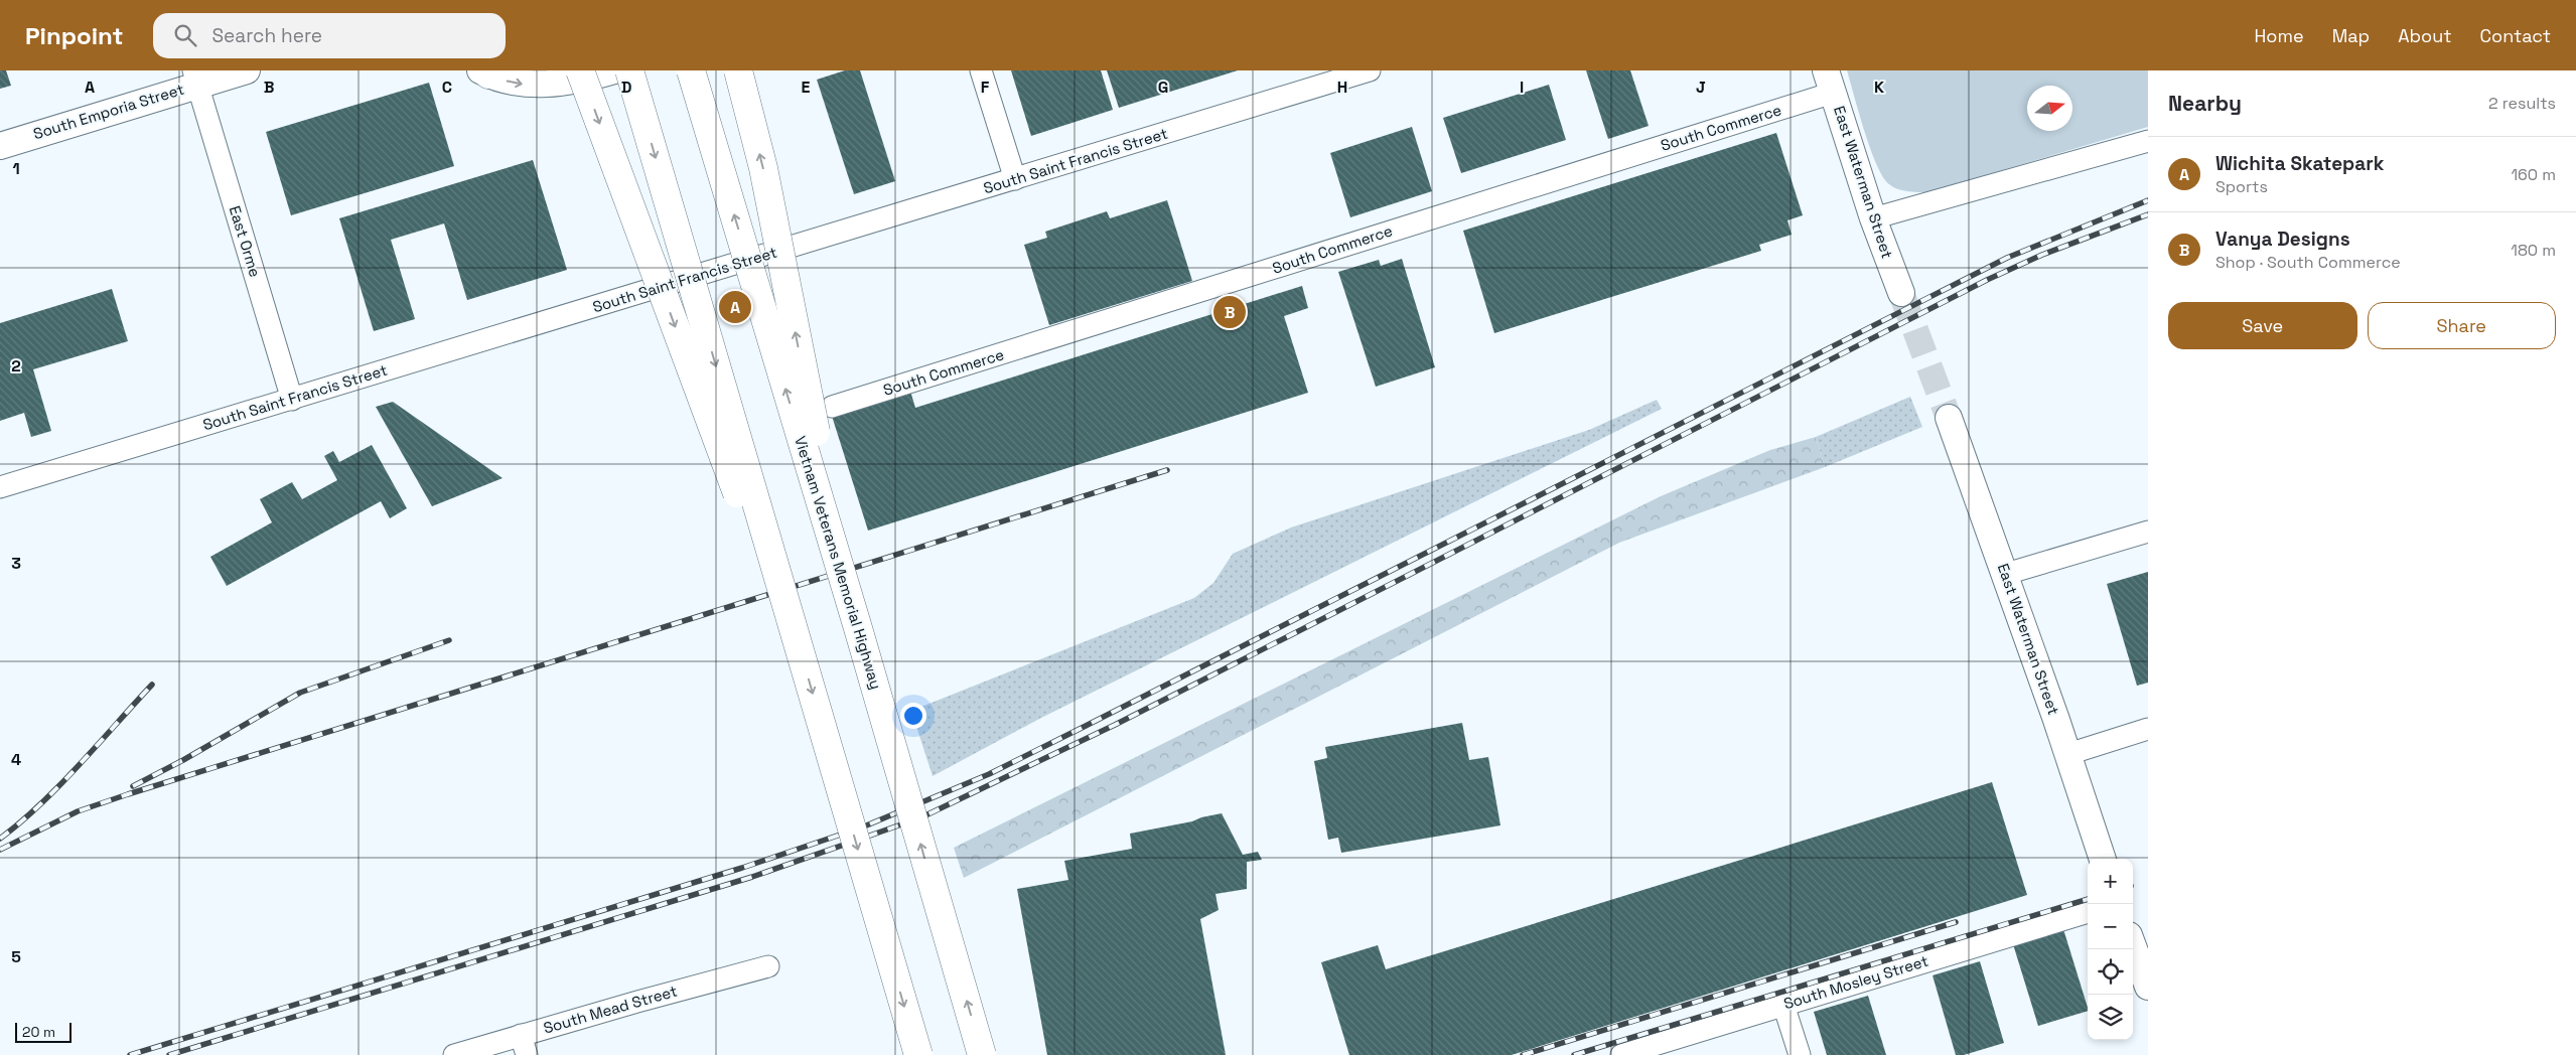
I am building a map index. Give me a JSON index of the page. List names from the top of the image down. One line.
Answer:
{"streets":{"highway":["Vietnam Veterans Memorial Highway"],"street":["South Emporia Street","South Commerce","South Saint Francis Street","East Waterman Street","East Orme","South Mosley Street","South Mead Street"]},"crossings":[["South Emporia Street","East Orme"],["South Commerce","East Waterman Street"],["South Saint Francis Street","East Orme"]],"scale_bar":"20 m","north":"right","page":{"header":"Pinpoint","search":"Search here","nav":["Home","Map","About","Contact"],"heading":["Nearby","2 results"],"list":[{"mark":"A","name":"Wichita Skatepark","note":"Sports","value":"160 m"},{"mark":"B","name":"Vanya Designs","note":"Shop · South Commerce","value":"180 m"}],"buttons":["Save","Share"],"pins":["A","B"],"map_buttons":["+","−"],"scale":"20 m"},"grid":{"columns":["A","B","C","D","E","F","G","H","I","J","K"],"rows":["1","2","3","4","5"]}}
